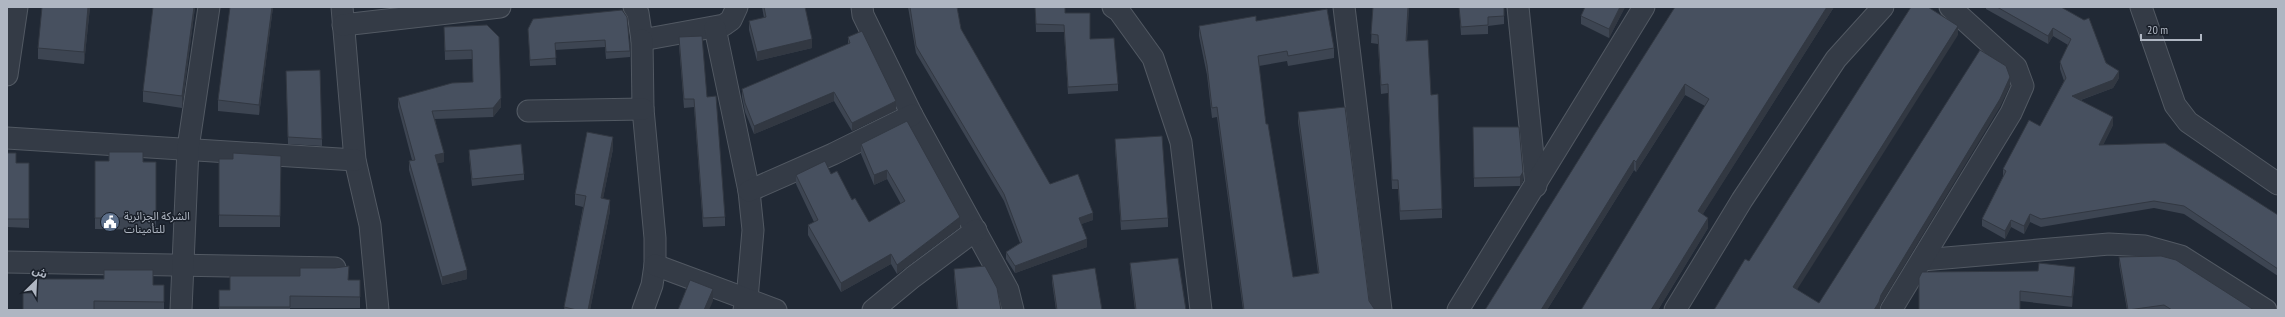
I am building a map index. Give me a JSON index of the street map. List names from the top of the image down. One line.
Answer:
{"places":{"public building":["الشركة الجزائرية للتأمينات"]},"scale_bar":"20 m","north":"top right"}
